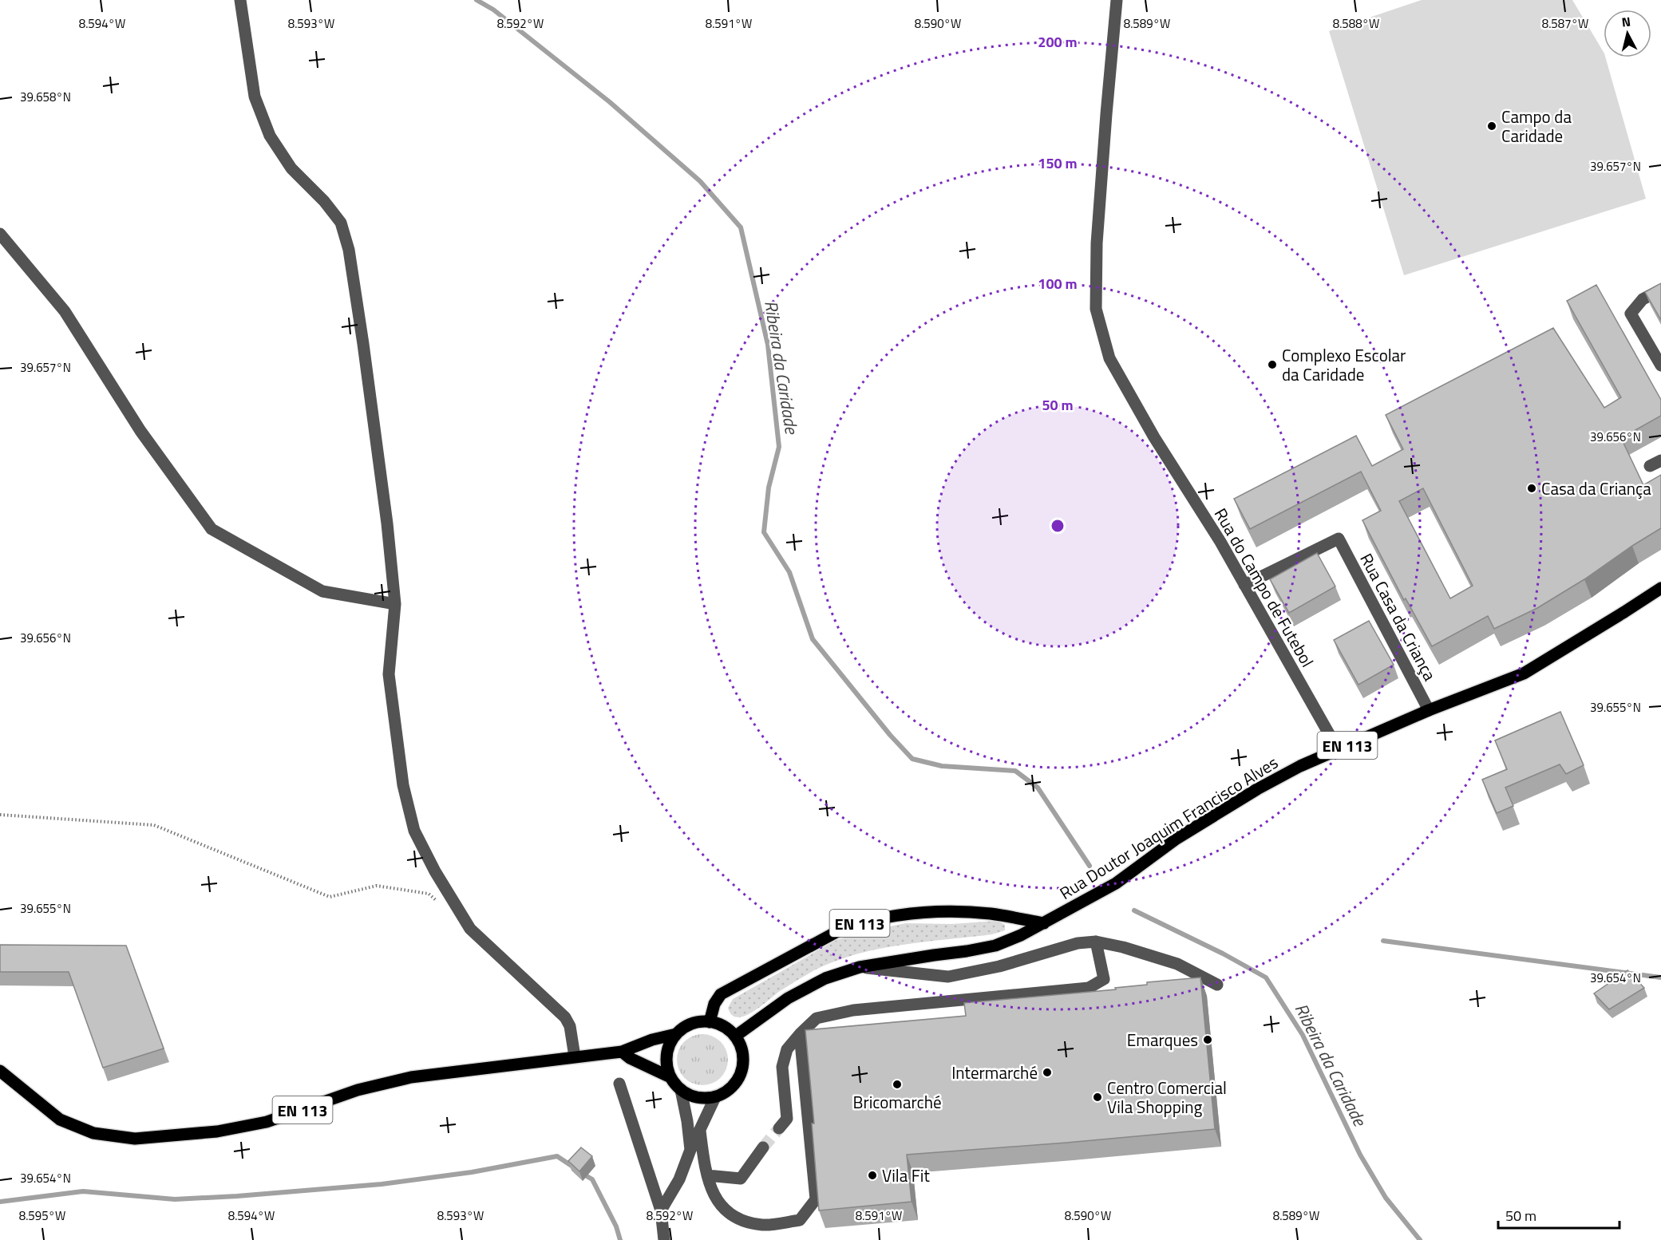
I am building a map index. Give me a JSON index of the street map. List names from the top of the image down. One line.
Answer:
{"streets":{"main road":["EN 113","Rua Doutor Joaquim Francisco Alves"],"street":["Rua do Campo de Futebol","Rua Casa da Criança"]},"crossings":[["Rua do Campo de Futebol","Rua Casa da Criança"],["Rua do Campo de Futebol","Rua Doutor Joaquim Francisco Alves"],["Rua Casa da Criança","Rua Doutor Joaquim Francisco Alves"],["EN 113","Rua Doutor Joaquim Francisco Alves"]],"water":["Ribeira da Caridade"],"places":["Campo da Caridade","Complexo Escolar da Caridade","Casa da Criança","Emarques","Intermarché","Bricomarché","Centro Comercial Vila Shopping","Vila Fit"],"scale_bar":"50 m","north":"top","coordinates":["8.594°W","8.593°W","8.592°W","8.591°W","8.590°W","8.589°W","8.588°W","8.587°W","39.658°N","39.657°N","39.656°N","39.655°N","39.654°N","8.595°W"],"rings":["200 m","150 m","100 m","50 m"]}
